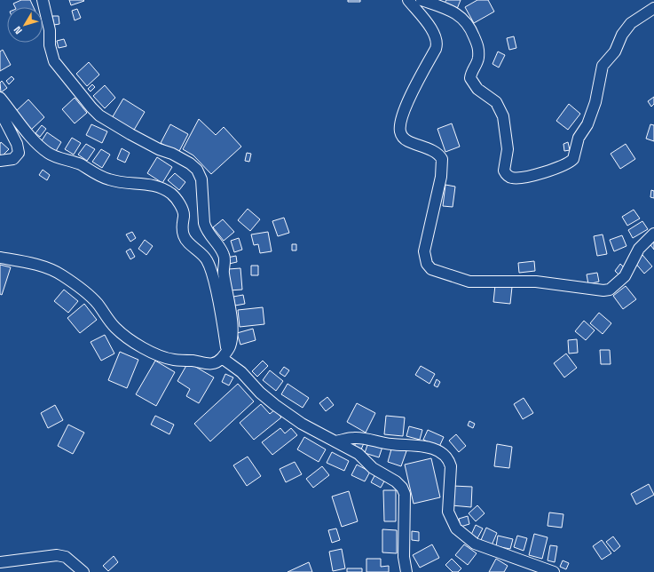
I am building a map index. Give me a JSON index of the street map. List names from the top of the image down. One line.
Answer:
{"north":"bottom left"}
